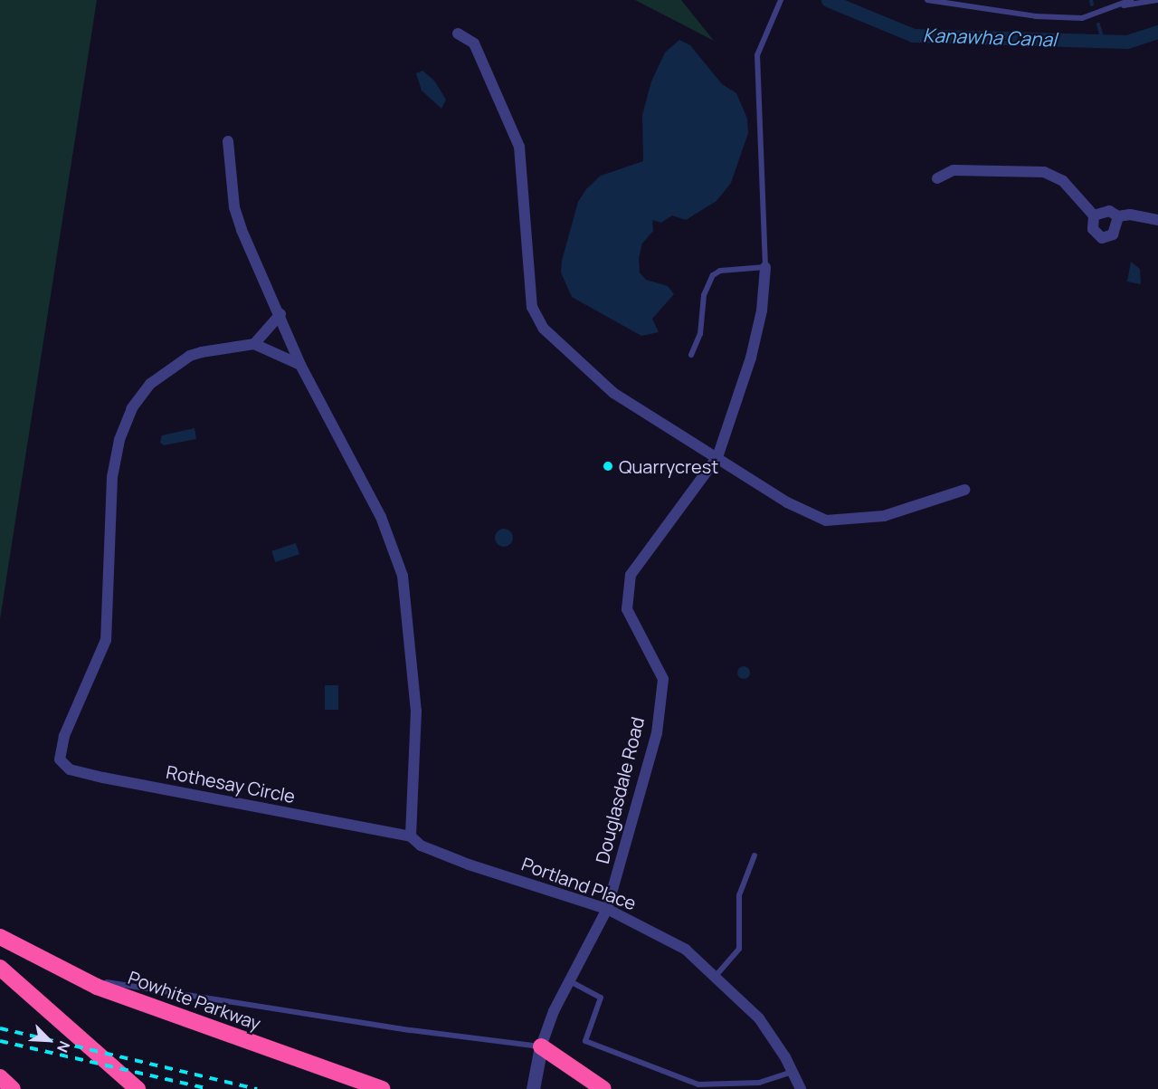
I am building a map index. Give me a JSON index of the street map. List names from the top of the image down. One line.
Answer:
{"streets":{"highway":["Powhite Parkway"],"street":["Rothesay Circle","Douglasdale Road","Portland Place"]},"crossings":[["Rothesay Circle","Portland Place"],["Douglasdale Road","Portland Place"]],"water":["Kanawha Canal"],"places":["Quarrycrest"],"north":"bottom right"}
